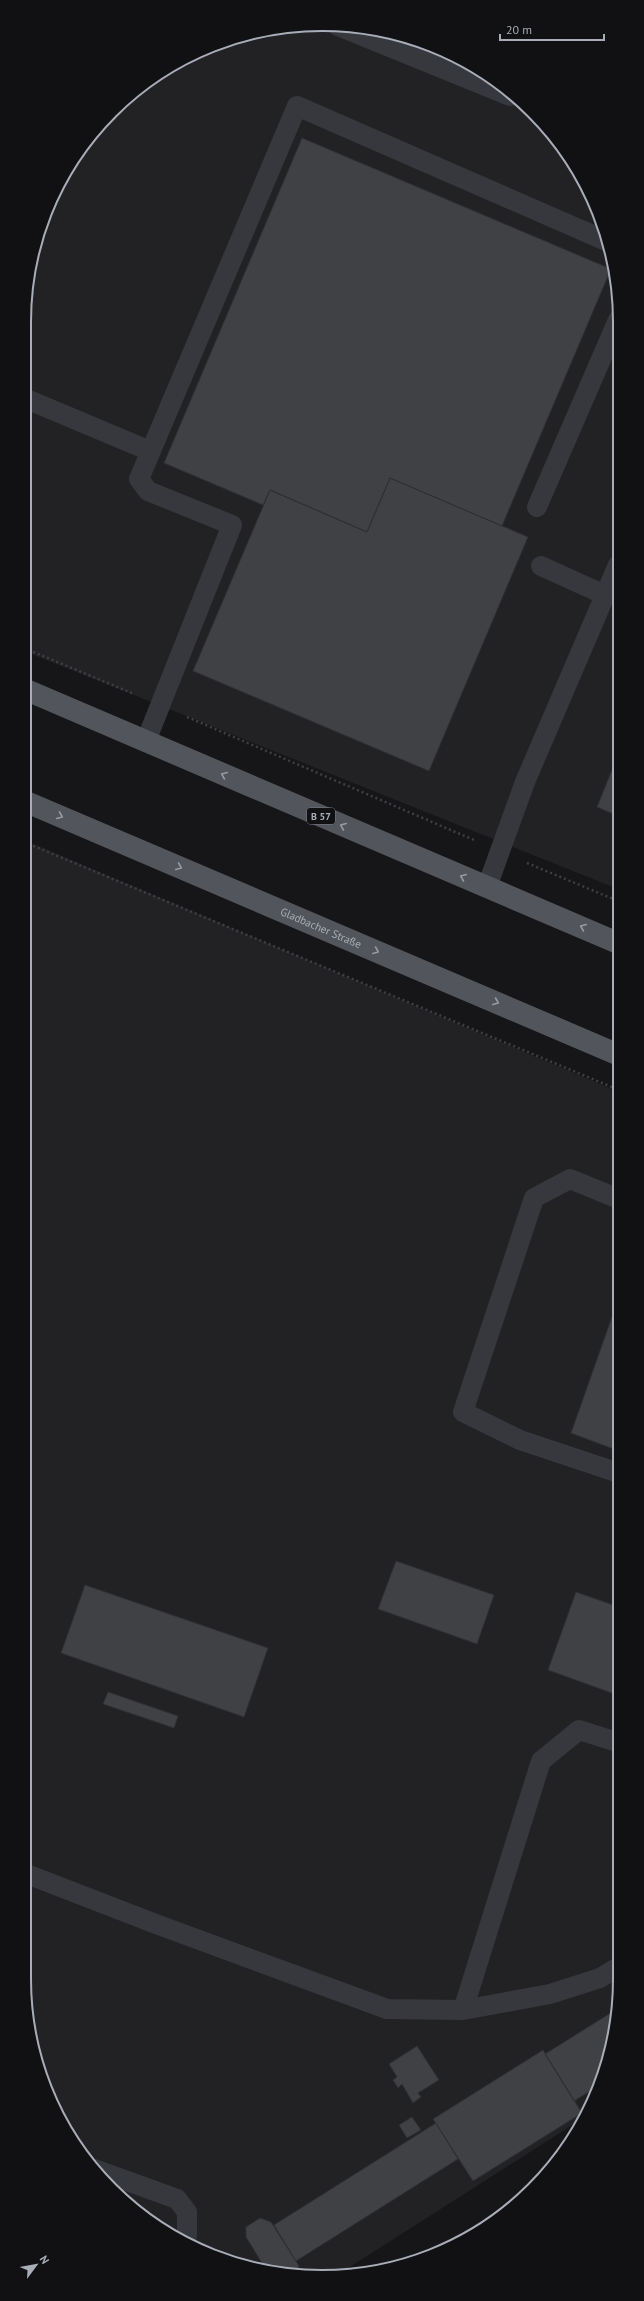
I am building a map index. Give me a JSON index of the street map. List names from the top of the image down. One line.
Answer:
{"streets":{"main road":["B 57","Gladbacher Straße"]},"scale_bar":"20 m","north":"top right"}
